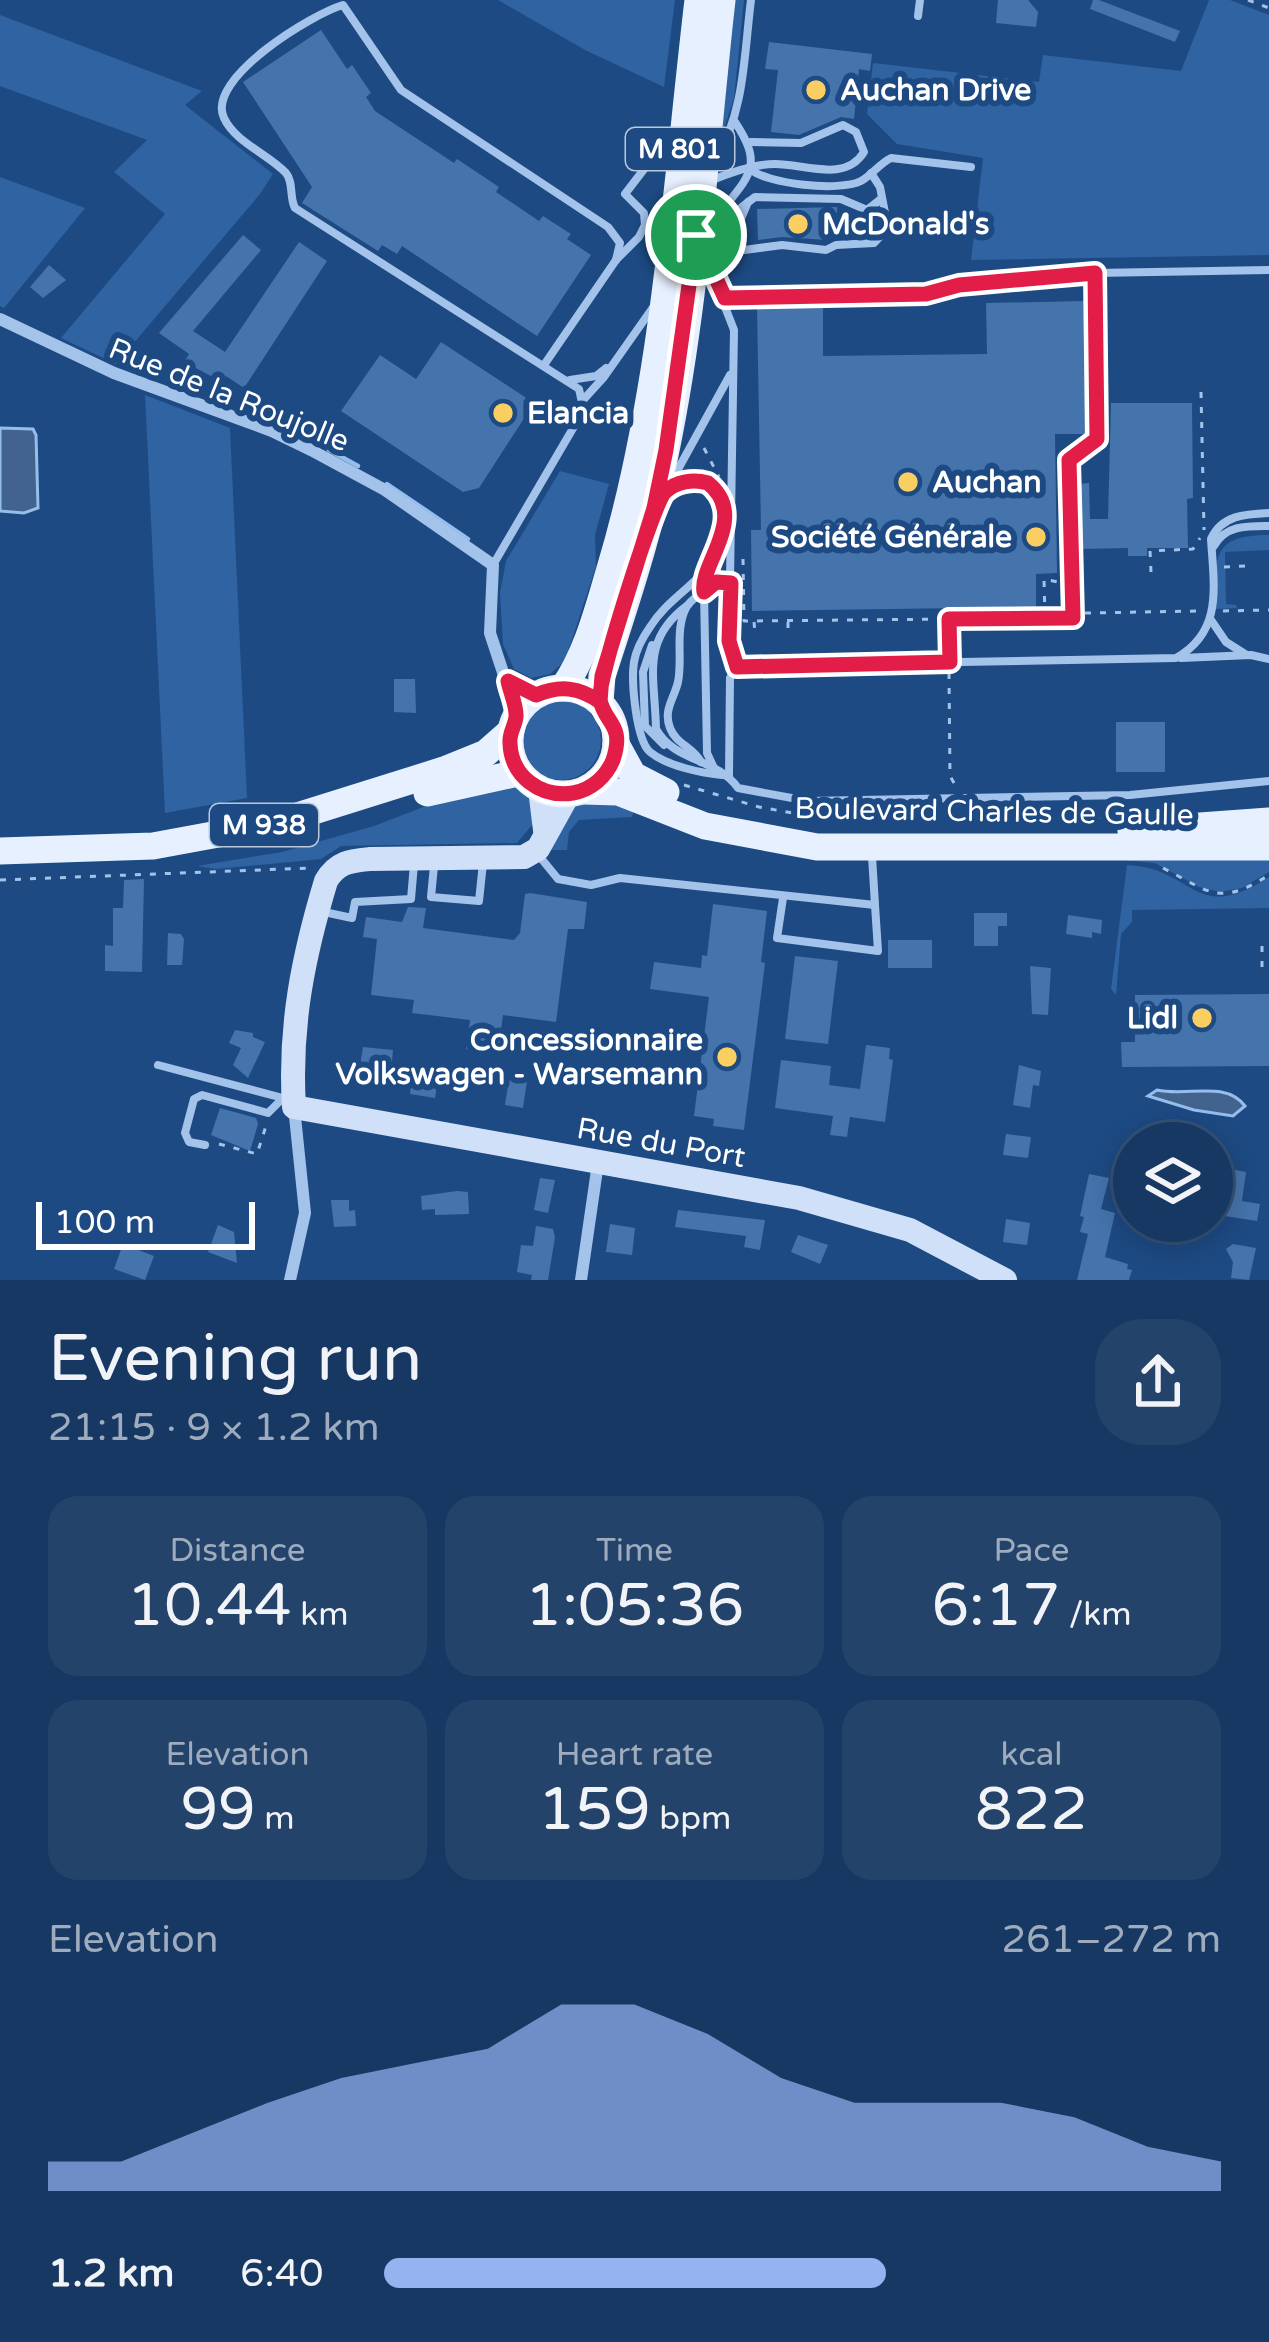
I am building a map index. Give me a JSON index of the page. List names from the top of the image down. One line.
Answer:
{"streets":{"main road":["M 801","Boulevard Charles de Gaulle","M 938"],"street":["Rue de la Roujolle","Rue du Port"]},"crossings":[["M 801","Boulevard Charles de Gaulle"],["M 801","M 938"],["Boulevard Charles de Gaulle","M 938"]],"places":["Auchan Drive","McDonald's","Elancia","Auchan","Société Générale","Lidl","Concessionnaire Volkswagen - Warsemann"],"scale_bar":"100 m","page":{"scale":"100 m","heading":["Evening run","21:15 · 9 × 1.2 km"],"stats":[["Distance","10.44 km"],["Time","1:05:36"],["Pace","6:17 /km"],["Elevation","99 m"],["Heart rate","159 bpm"],["kcal","822"]],"chart":["Elevation","261–272 m"],"list":[{"name":"1.2 km","note":"6:40"}]}}
